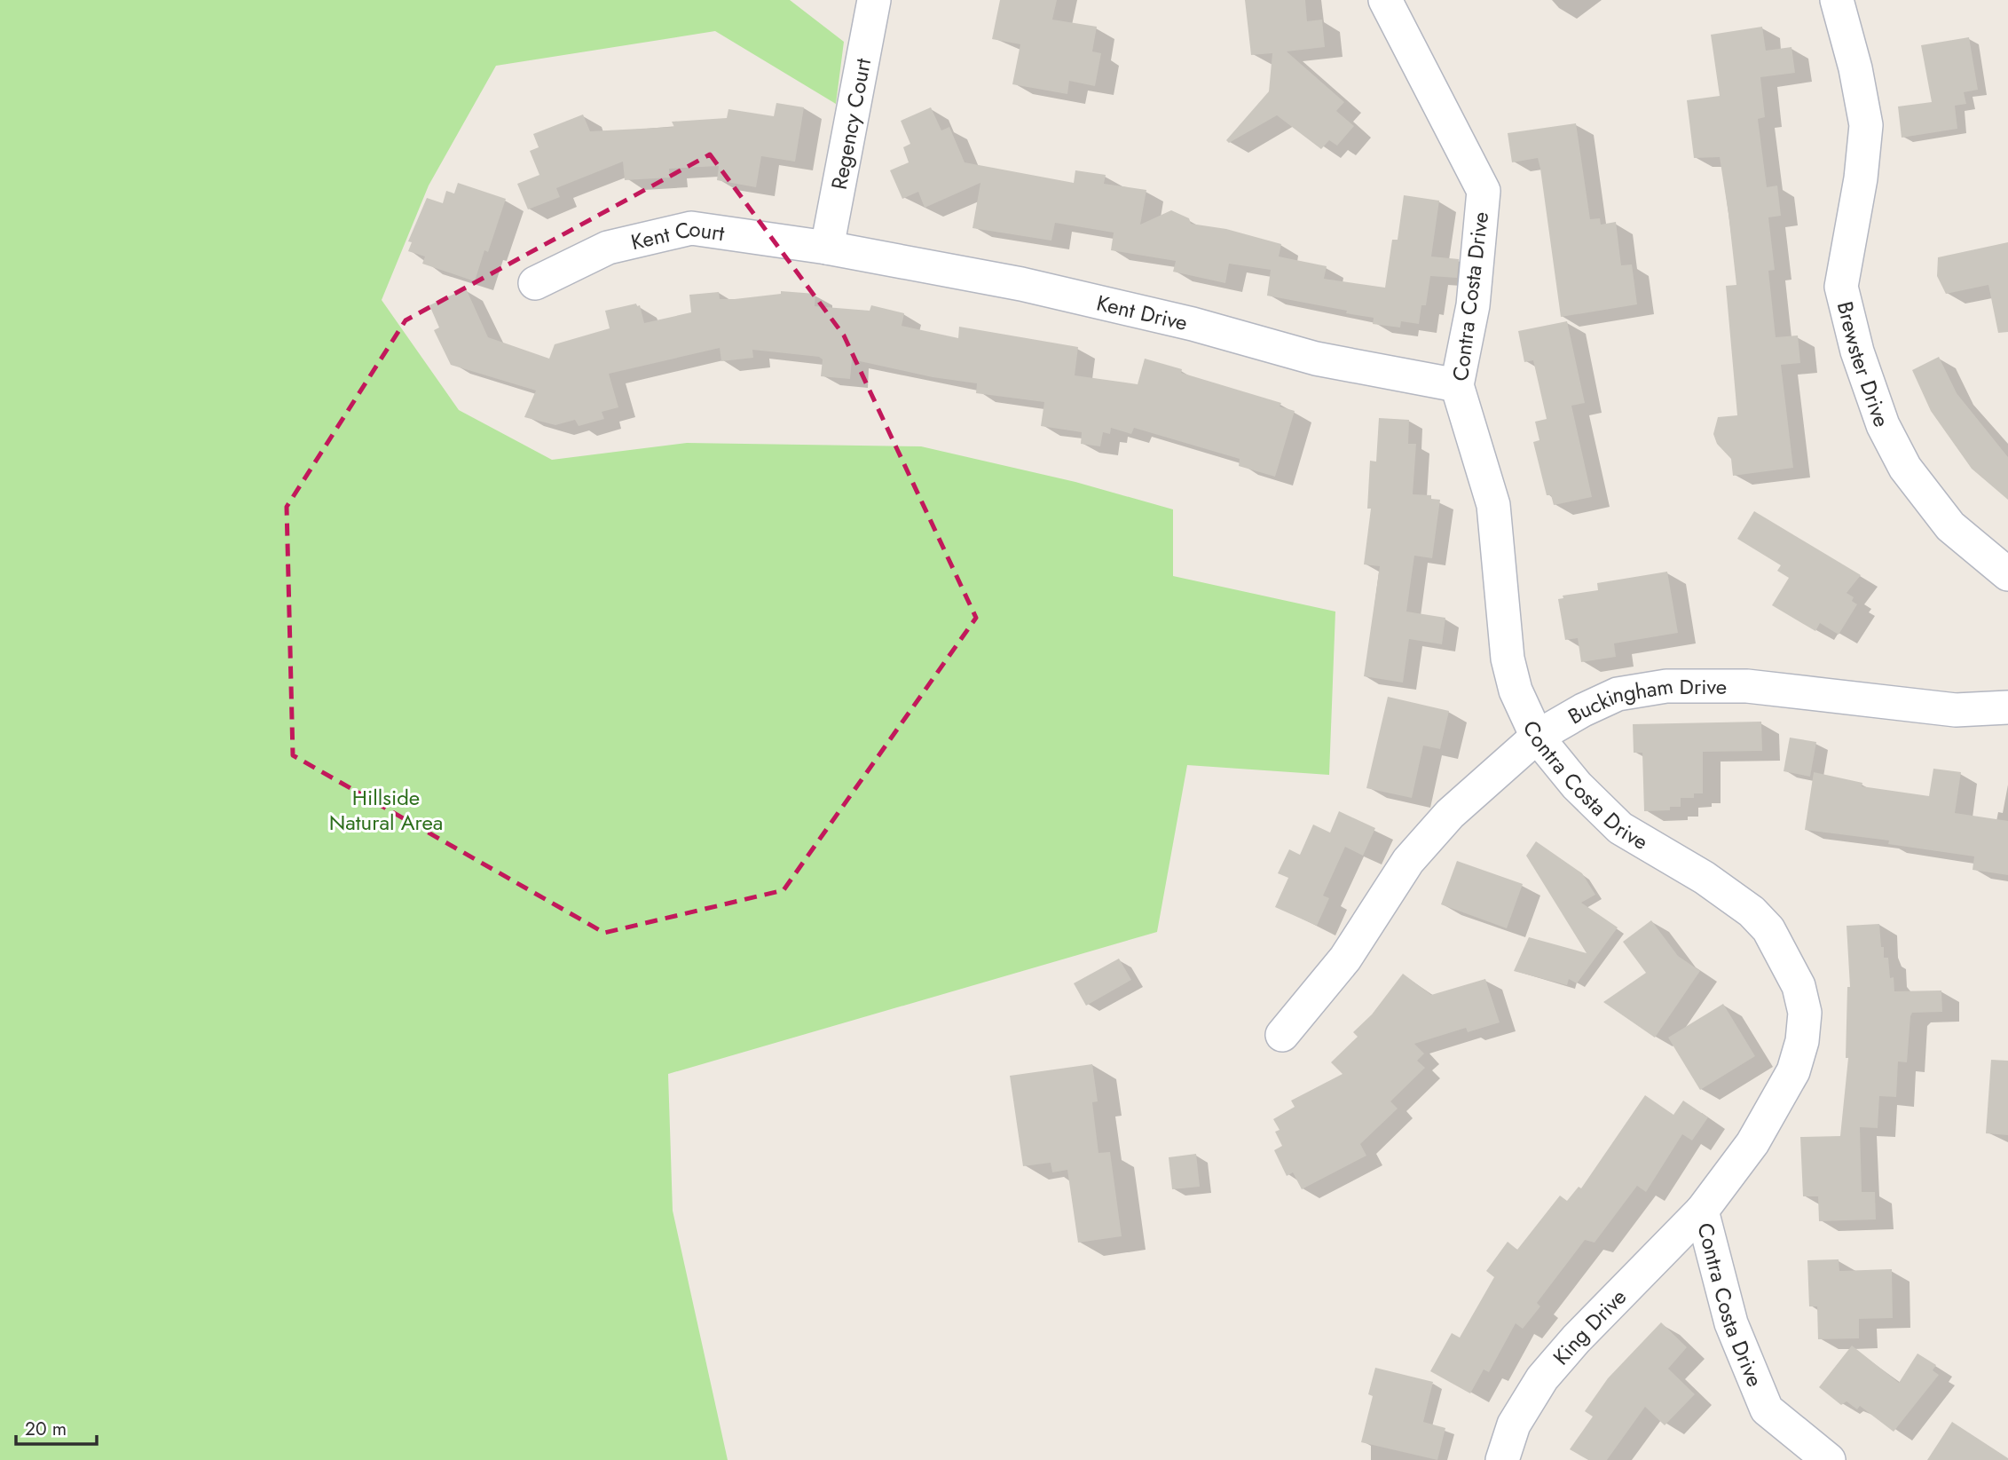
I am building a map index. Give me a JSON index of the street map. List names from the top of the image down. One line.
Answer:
{"streets":{"street":["Regency Court","Kent Court","Contra Costa Drive","Kent Drive","Brewster Drive","Buckingham Drive","King Drive"]},"crossings":[["Regency Court","Kent Court"],["Regency Court","Kent Drive"],["Kent Court","Kent Drive"],["Contra Costa Drive","Kent Drive"],["Contra Costa Drive","Buckingham Drive"],["Contra Costa Drive","King Drive"]],"parks":["Hillside Natural Area"],"scale_bar":"20 m"}
